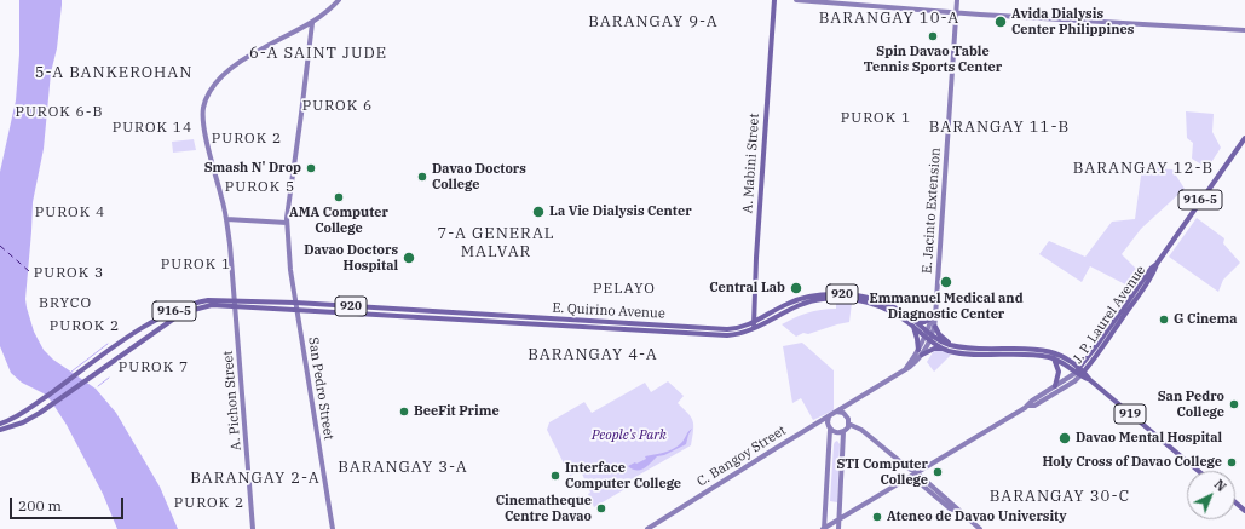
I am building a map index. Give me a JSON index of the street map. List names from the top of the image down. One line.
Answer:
{"streets":{"main road":["A. Mabini Street","916-5","E. Jacinto Extension","920","E. Quirino Avenue","J. P. Laurel Avenue","San Pedro Street","A. Pichon Street","919","C. Bangoy Street"]},"crossings":[["A. Mabini Street","E. Quirino Avenue"],["916-5","J. P. Laurel Avenue"],["E. Jacinto Extension","E. Quirino Avenue"],["E. Jacinto Extension","C. Bangoy Street"],["E. Quirino Avenue","J. P. Laurel Avenue"],["E. Quirino Avenue","San Pedro Street"],["E. Quirino Avenue","A. Pichon Street"],["E. Quirino Avenue","919"],["E. Quirino Avenue","C. Bangoy Street"],["J. P. Laurel Avenue","919"],["San Pedro Street","A. Pichon Street"]],"districts":["BARANGAY 10-A","BARANGAY 9-A","6-A SAINT JUDE","5-A BANKEROHAN","PUROK 6","PUROK 6-B","PUROK 1","BARANGAY 11-B","PUROK 14","PUROK 2","BARANGAY 12-B","PUROK 5","PUROK 4","7-A GENERAL MALVAR","PUROK 1","PUROK 3","PELAYO","BRYCO","PUROK 2","BARANGAY 4-A","PUROK 7","BARANGAY 3-A","BARANGAY 2-A","BARANGAY 30-C","PUROK 2"],"parks":["People's Park"],"places":["Avida Dialysis Center Philippines","Spin Davao Table Tennis Sports Center","Smash N' Drop","Davao Doctors College","AMA Computer College","La Vie Dialysis Center","Davao Doctors Hospital","Emmanuel Medical and Diagnostic Center","Central Lab","G Cinema","San Pedro College","BeeFit Prime","Davao Mental Hospital","Holy Cross of Davao College","STI Computer College","Interface Computer College","Cinematheque Centre Davao","Ateneo de Davao University"],"scale_bar":"200 m","north":"top right"}
